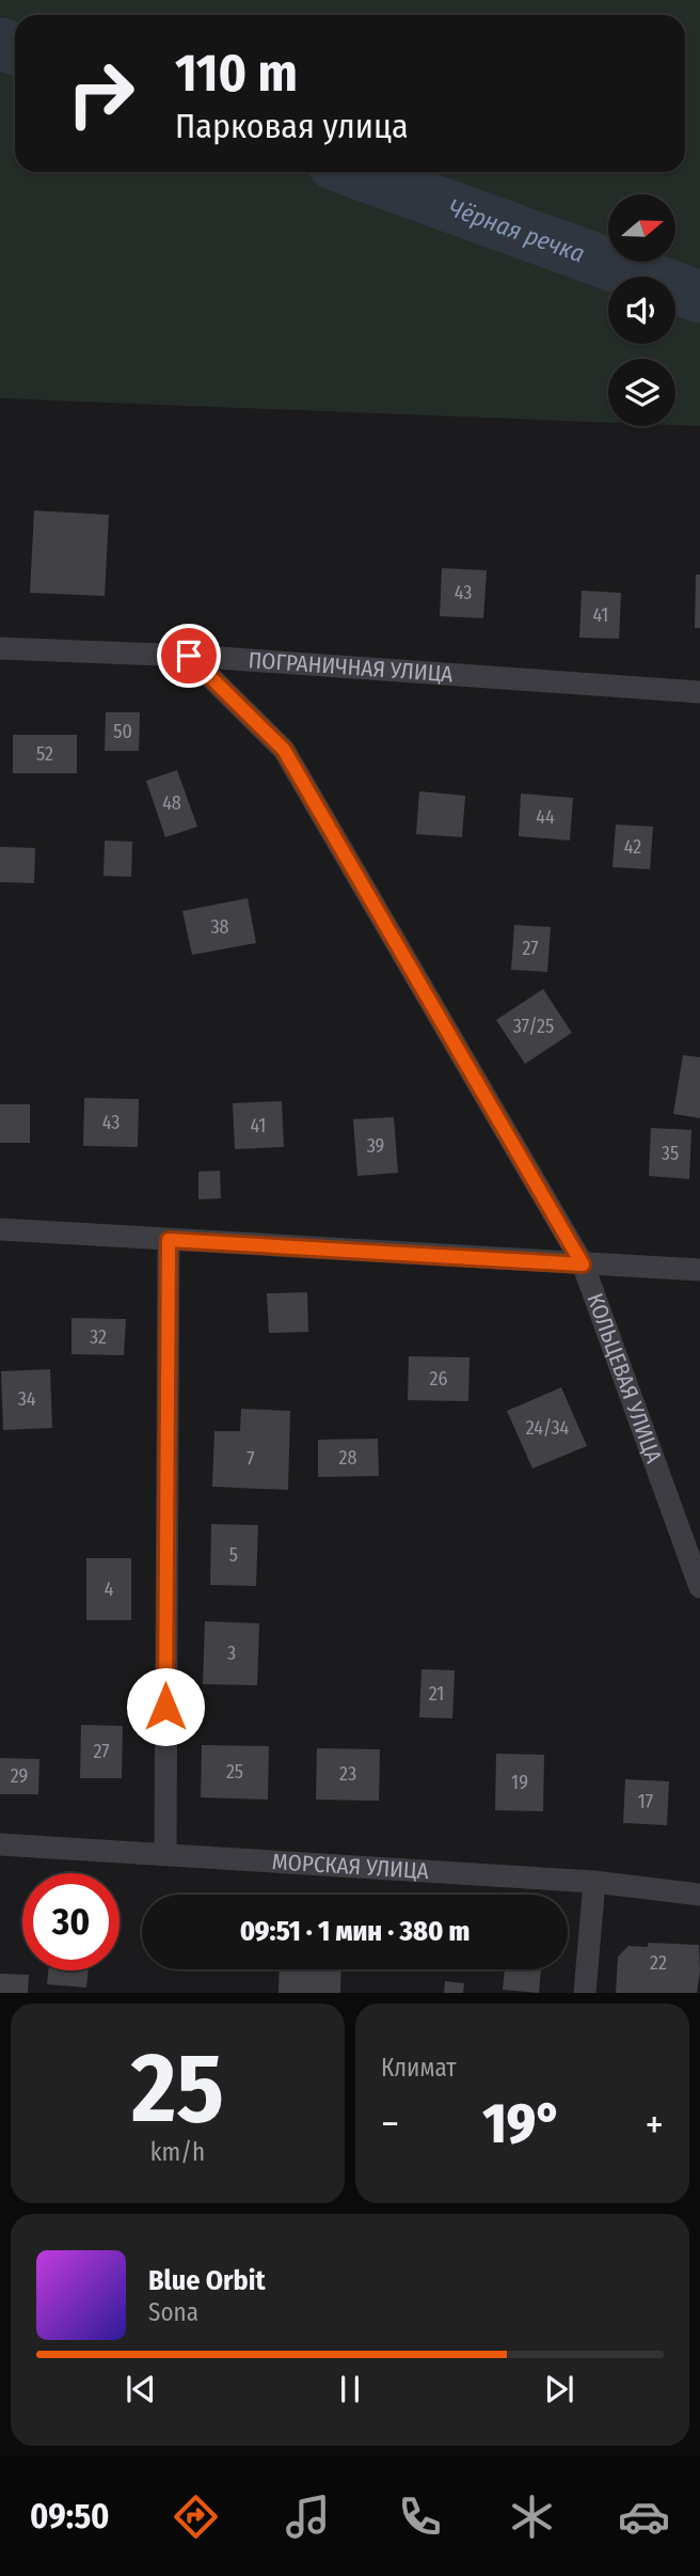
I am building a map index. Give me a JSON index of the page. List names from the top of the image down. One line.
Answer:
{"streets":{"street":["ПОГРАНИЧНАЯ УЛИЦА","КОЛЬЦЕВАЯ УЛИЦА","МОРСКАЯ УЛИЦА"]},"crossings":[["ПОГРАНИЧНАЯ УЛИЦА","КОЛЬЦЕВАЯ УЛИЦА"]],"water":["Чёрная речка"],"house_numbers":["43","41","50","52","48","44","42","38","27","37/25","43","41","39","35","32","26","34","24/34","28","7","5","4","3","21","27","25","23","29","19","17","22"],"north":"right","page":{"turn":["110 m","Парковая улица"],"limit":"30","trip":"09:51 · 1 мин · 380 m","tile":[["25","km/h"],"Климат"],"heat":["−","19°","+"],"song":["Blue Orbit","Sona"],"tabs":"09:50"}}
